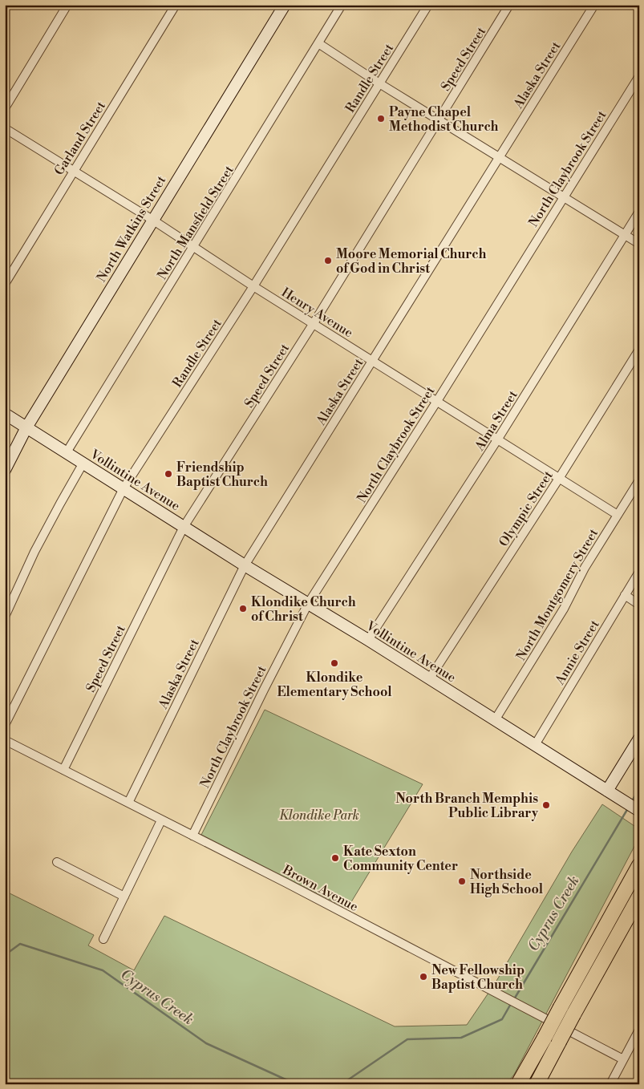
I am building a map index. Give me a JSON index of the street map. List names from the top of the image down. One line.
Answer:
{"streets":{"street":["Speed Street","Alaska Street","Randle Street","Garland Street","North Claybrook Street","North Mansfield Street","North Watkins Street","Henry Avenue","Alma Street","Vollintine Avenue","Olympic Street","North Montgomery Street","Annie Street","Brown Avenue"]},"crossings":[["Speed Street","Henry Avenue"],["Speed Street","Vollintine Avenue"],["Speed Street","Brown Avenue"],["Alaska Street","Henry Avenue"],["Alaska Street","Vollintine Avenue"],["Alaska Street","Brown Avenue"],["Randle Street","Henry Avenue"],["Randle Street","Vollintine Avenue"],["Garland Street","Henry Avenue"],["North Claybrook Street","Henry Avenue"],["North Claybrook Street","Vollintine Avenue"],["North Claybrook Street","Brown Avenue"],["North Mansfield Street","Henry Avenue"],["North Mansfield Street","Vollintine Avenue"],["North Watkins Street","Henry Avenue"],["North Watkins Street","Vollintine Avenue"],["Henry Avenue","Alma Street"],["Henry Avenue","Olympic Street"],["Henry Avenue","North Montgomery Street"],["Alma Street","Vollintine Avenue"],["Vollintine Avenue","Olympic Street"],["Vollintine Avenue","North Montgomery Street"],["Vollintine Avenue","Annie Street"]],"water":["Cyprus Creek"],"parks":["Klondike Park"],"places":["Payne Chapel Methodist Church","Moore Memorial Church of God in Christ","Friendship Baptist Church","Klondike Church of Christ","Klondike Elementary School","North Branch Memphis Public Library","Kate Sexton Community Center","Northside High School","New Fellowship Baptist Church"]}
